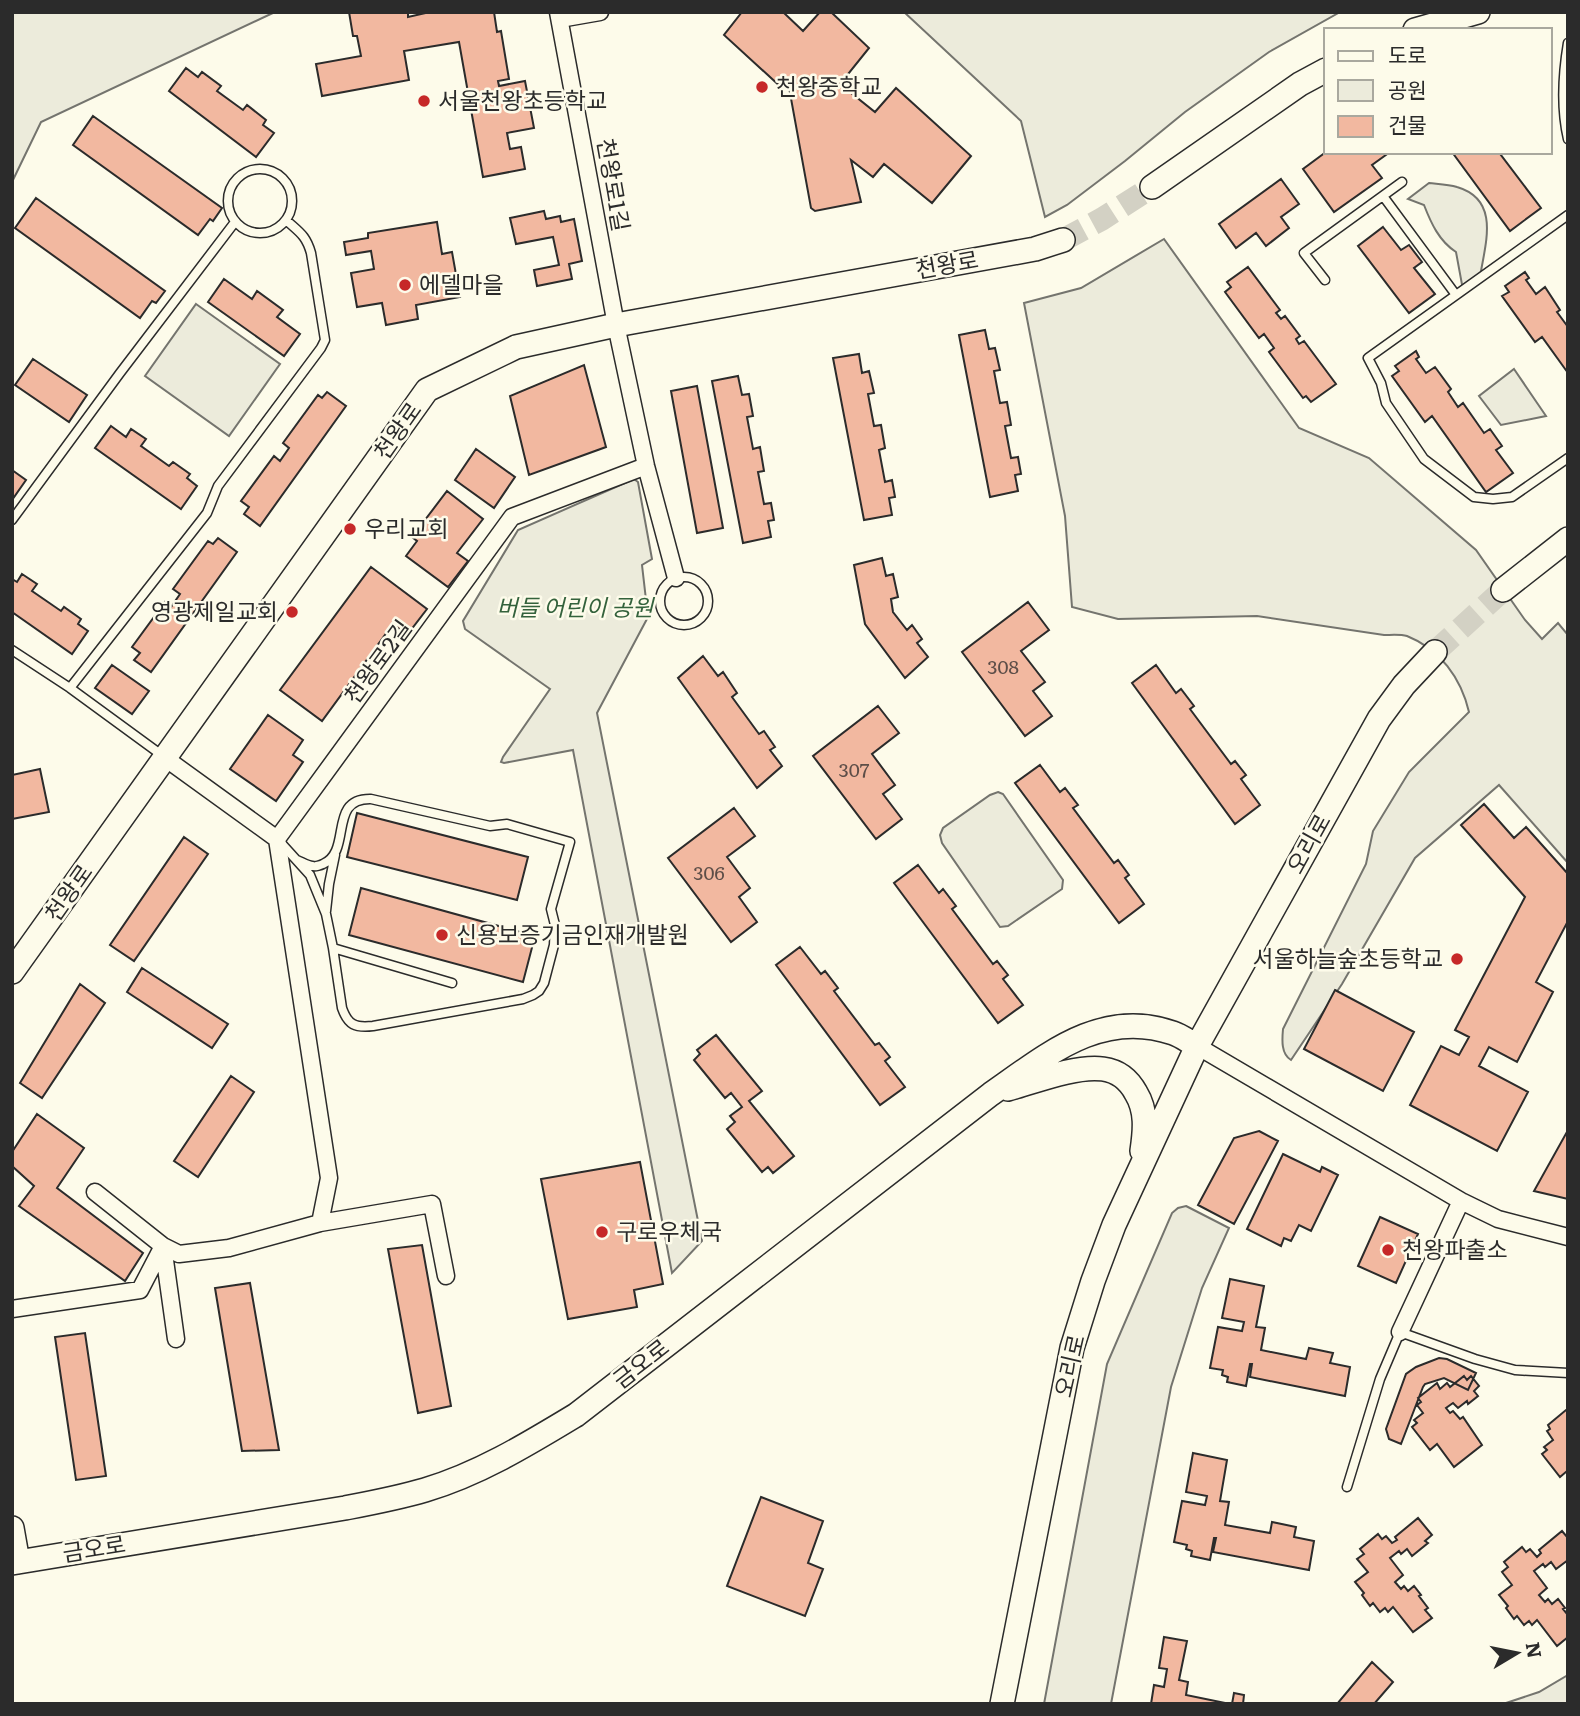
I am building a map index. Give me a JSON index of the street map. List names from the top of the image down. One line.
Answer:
{"streets":{"main road":["천왕로","오리로","금오로"],"street":["천왕로1길","천왕로2길"]},"crossings":[["천왕로1길","천왕로"],["오리로","금오로"]],"parks":["버들 어린이 공원"],"places":["천왕중학교","서울천왕초등학교","에델마을","우리교회","영광제일교회","신용보증기금인재개발원","서울하늘숲초등학교","구로우체국","천왕파출소"],"house_numbers":["308","307","306"],"legend":["도로","공원","건물"],"north":"right"}
